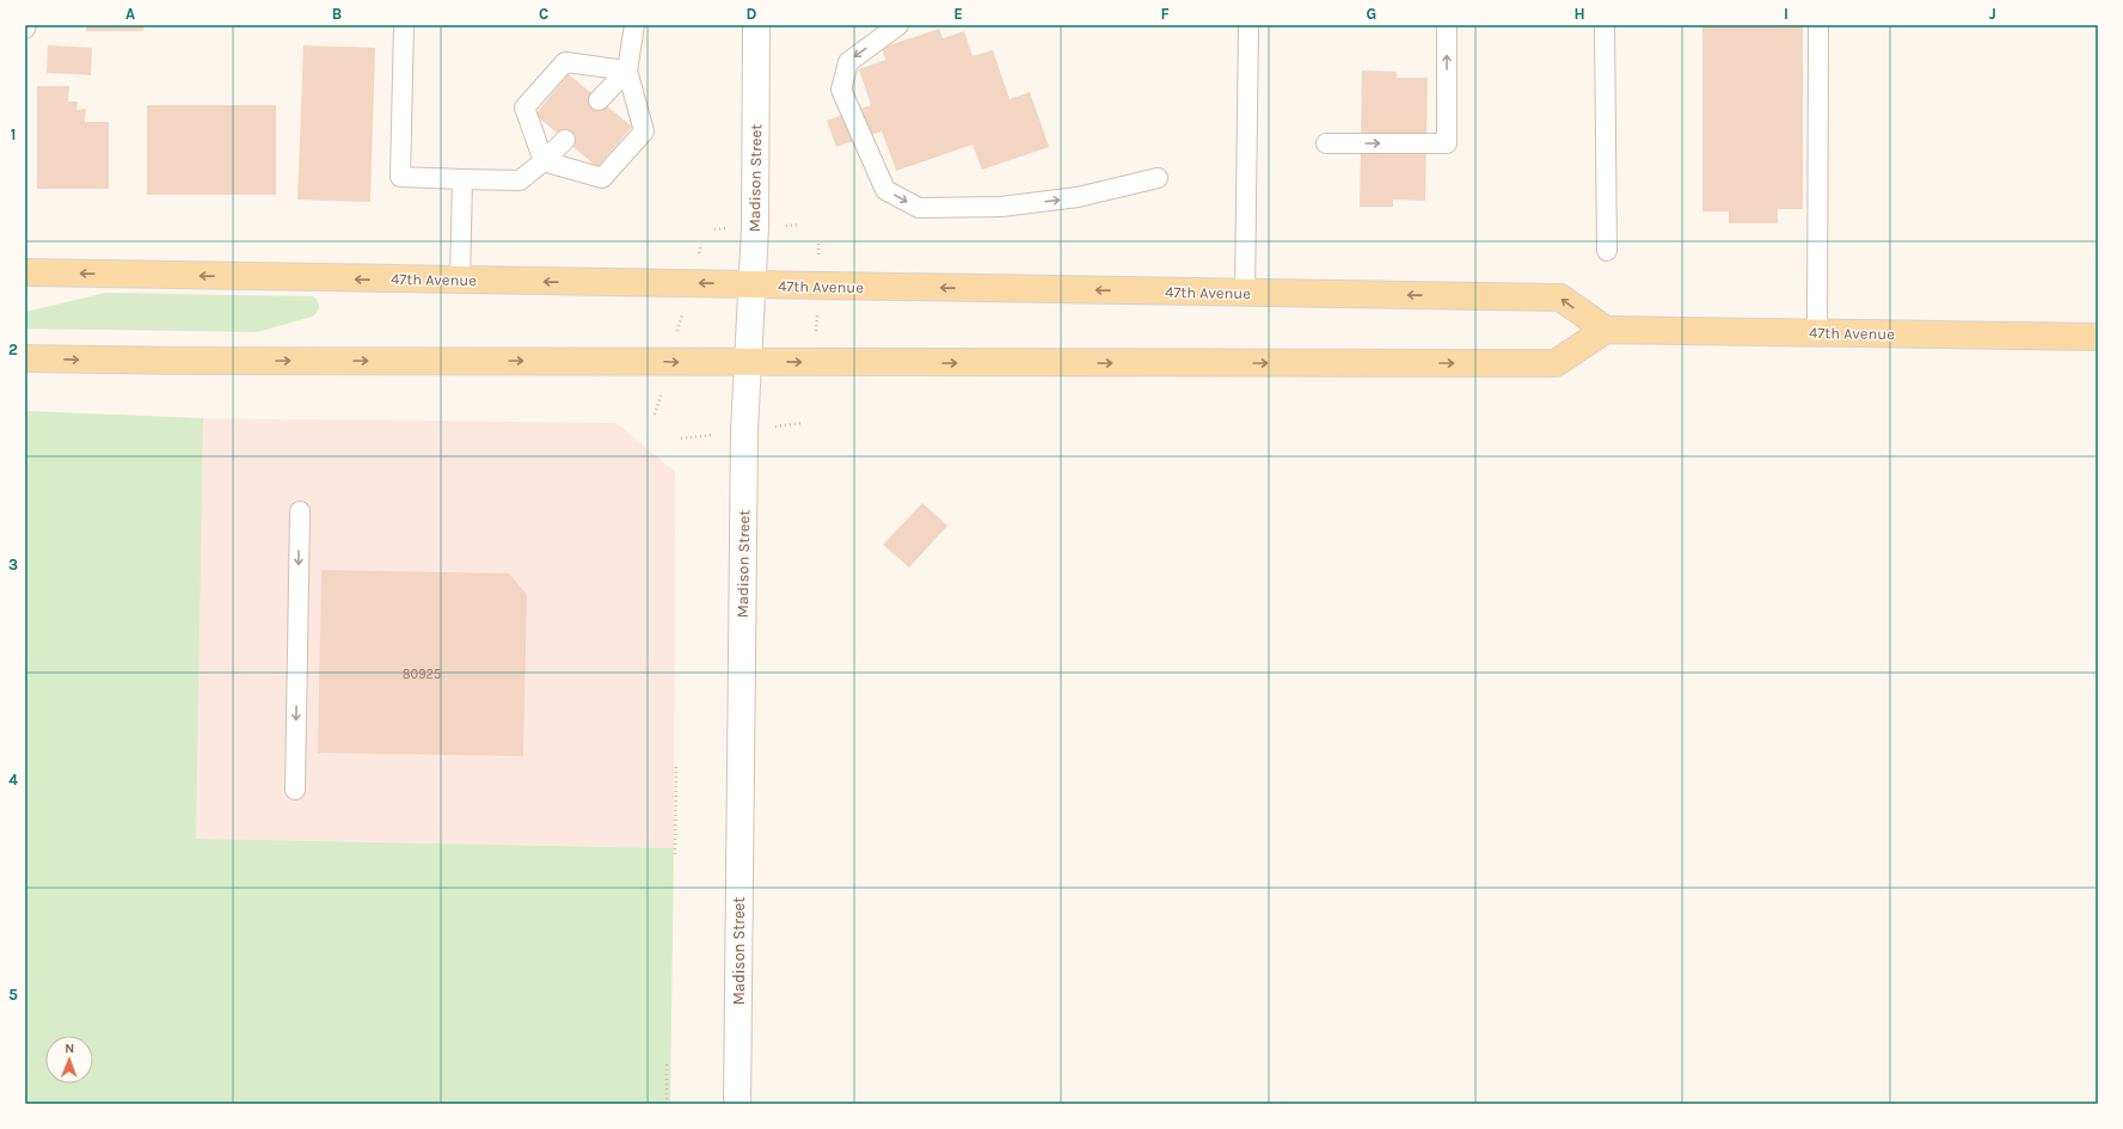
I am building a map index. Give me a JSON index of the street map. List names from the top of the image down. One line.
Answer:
{"streets":{"main road":["Madison Street","47th Avenue"]},"crossings":[["Madison Street","47th Avenue"]],"house_numbers":["80925"],"north":"top","grid":{"columns":["A","B","C","D","E","F","G","H","I","J"],"rows":["1","2","3","4","5"]}}
